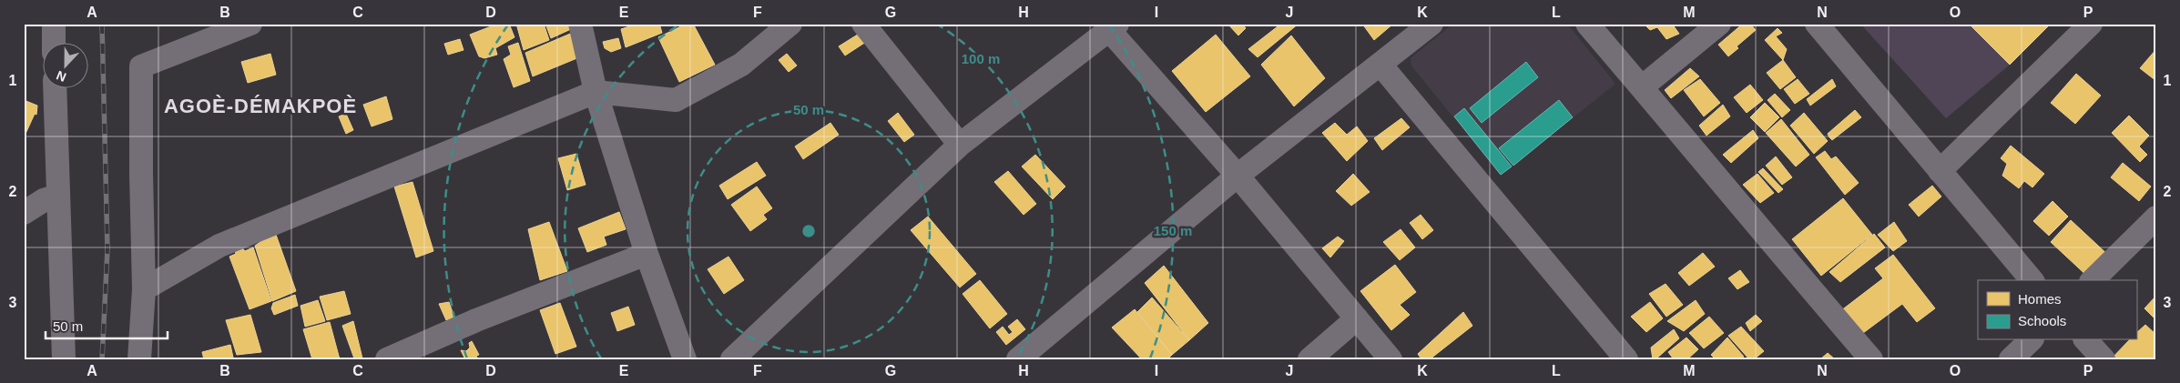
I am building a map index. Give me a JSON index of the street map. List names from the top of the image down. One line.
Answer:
{"districts":["AGOÈ-DÉMAKPOÈ"],"legend":["Homes","Schools"],"scale_bar":"50 m","north":"bottom","grid":{"columns":["A","B","C","D","E","F","G","H","I","J","K","L","M","N","O","P"],"rows":["1","2","3"]},"rings":["100 m","50 m","150 m"]}
